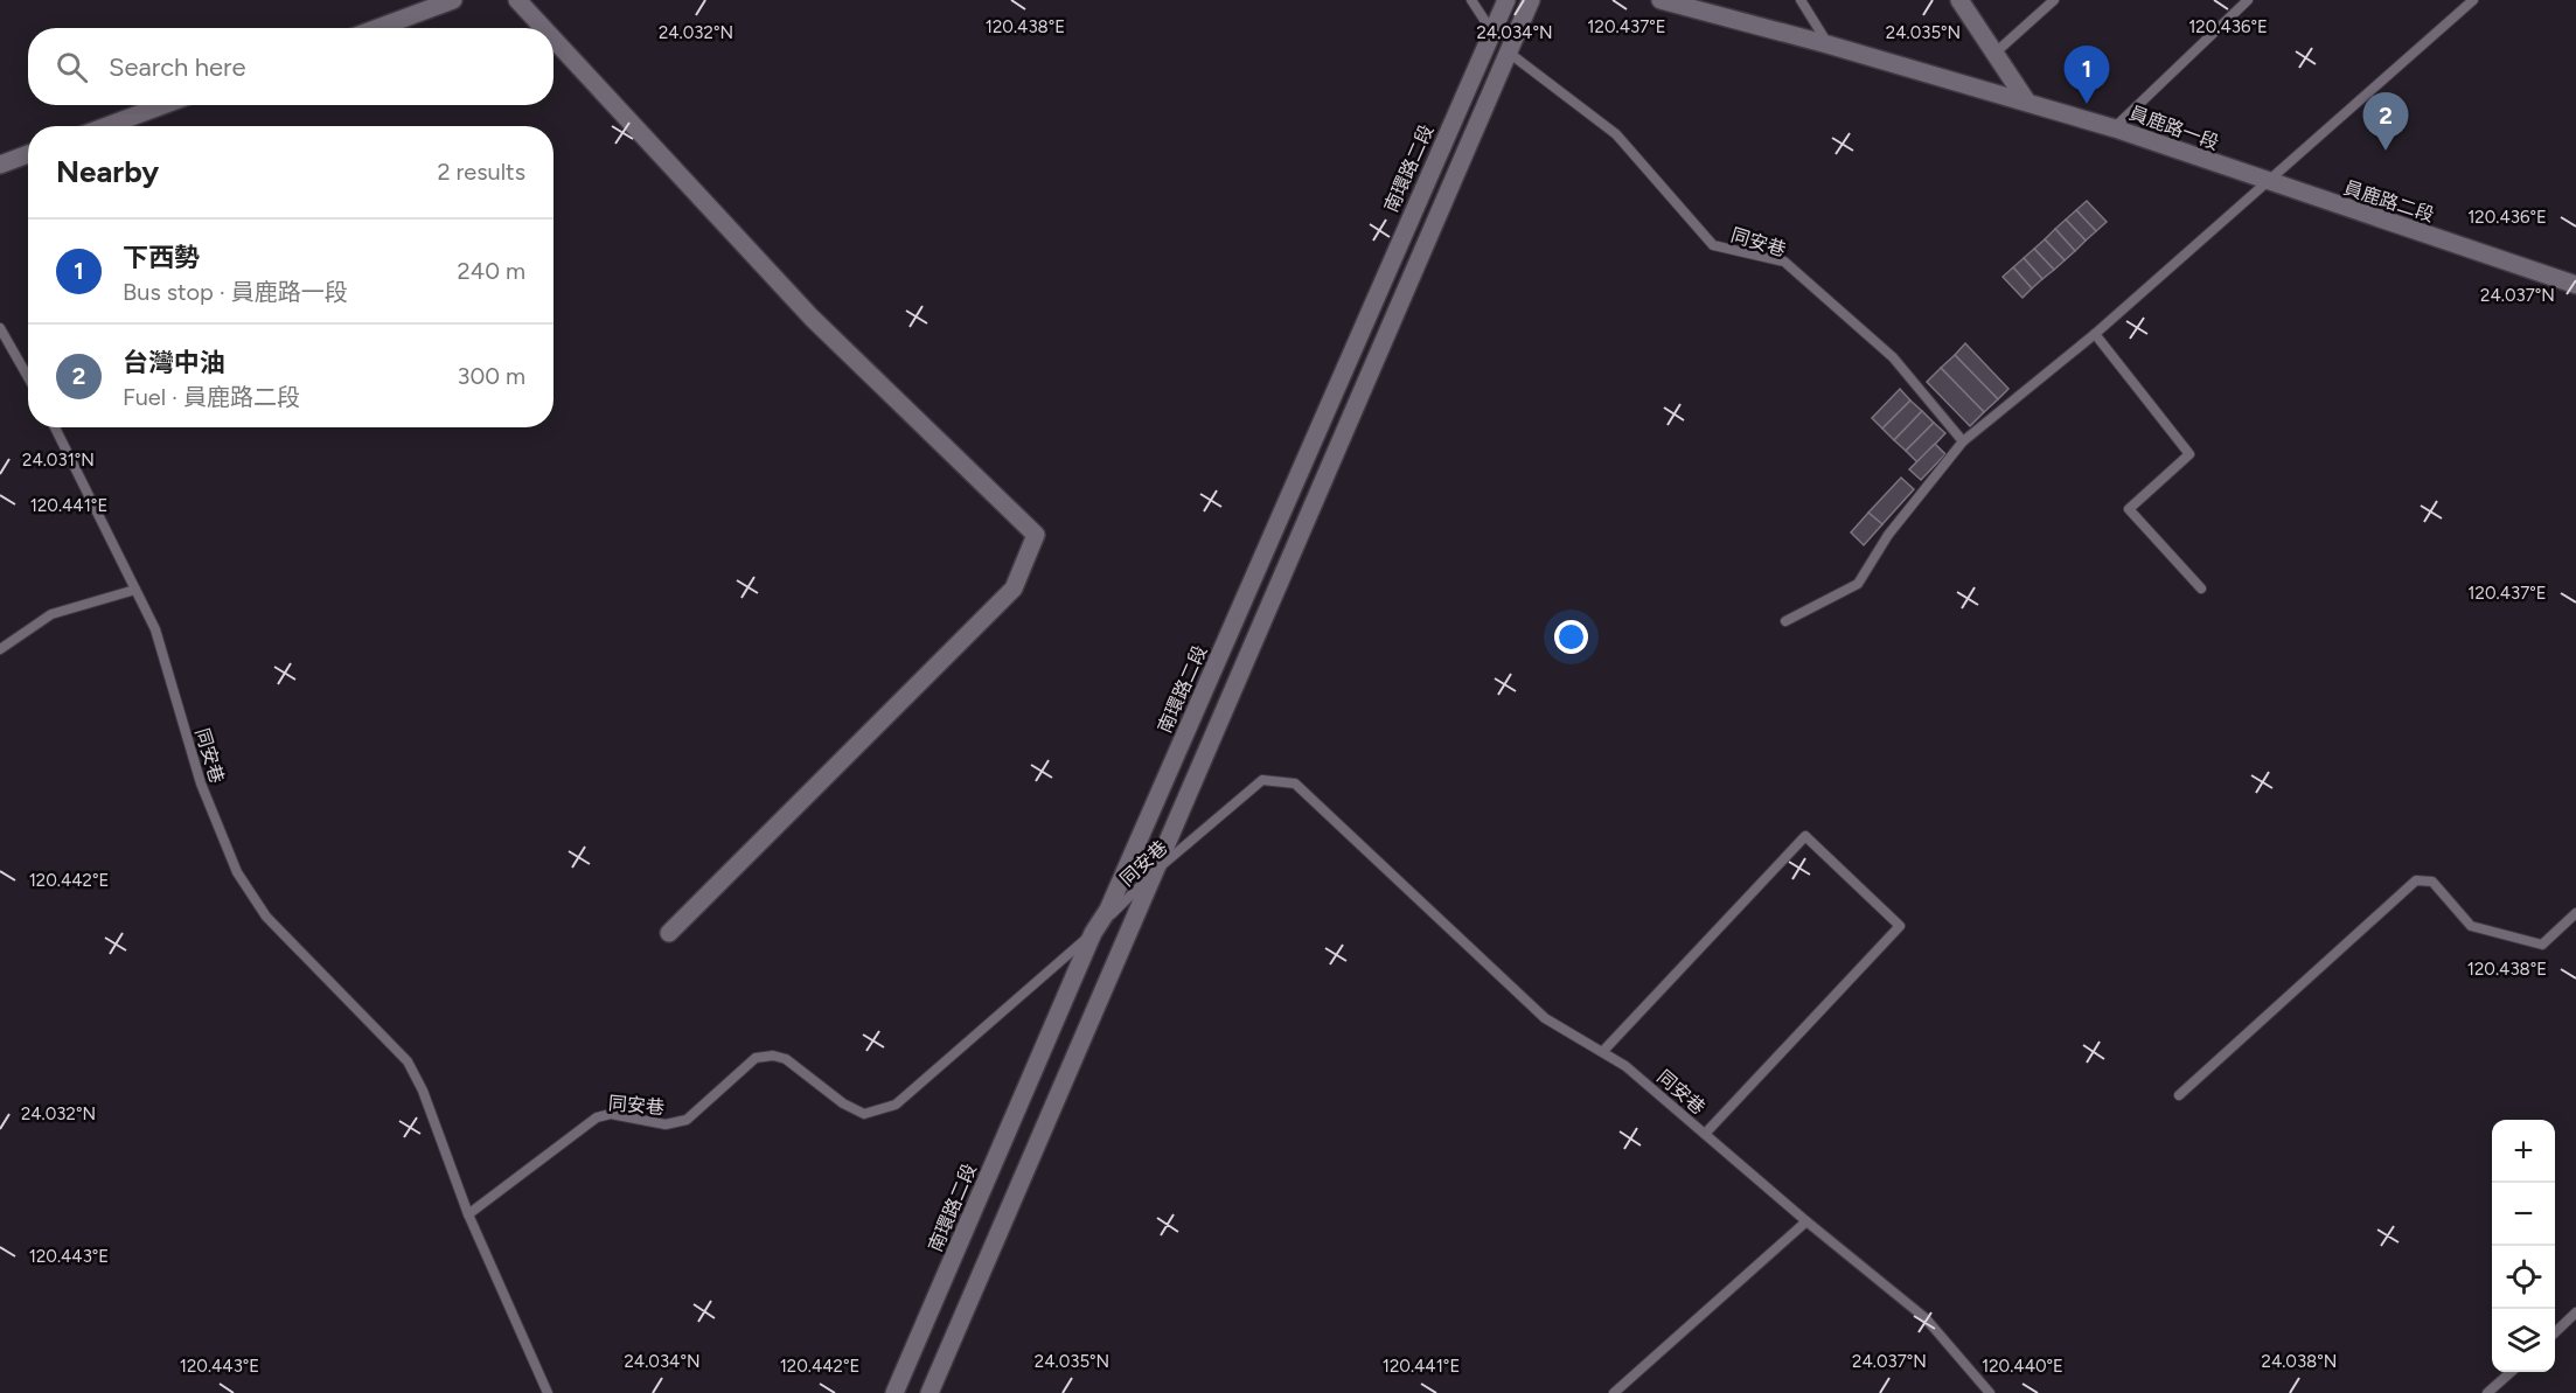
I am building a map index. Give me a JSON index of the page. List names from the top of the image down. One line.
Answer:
{"streets":{"street":["員鹿路一段","南環路二段","員鹿路二段"],"lane":["同安巷"]},"crossings":[["員鹿路一段","員鹿路二段"],["南環路二段","同安巷"]],"page":{"search":"Search here","pins":["1","2"],"heading":["Nearby","2 results"],"list":[{"mark":"1","name":"下西勢","note":"Bus stop · 員鹿路一段","value":"240 m"},{"mark":"2","name":"台灣中油","note":"Fuel · 員鹿路二段","value":"300 m"}],"map_buttons":["+","−"]},"coordinates":["120.436°E","120.438°E","120.437°E","24.032°N","24.034°N","24.035°N","24.037°N","24.031°N","120.441°E","120.442°E","120.443°E","24.038°N","120.440°E"]}
